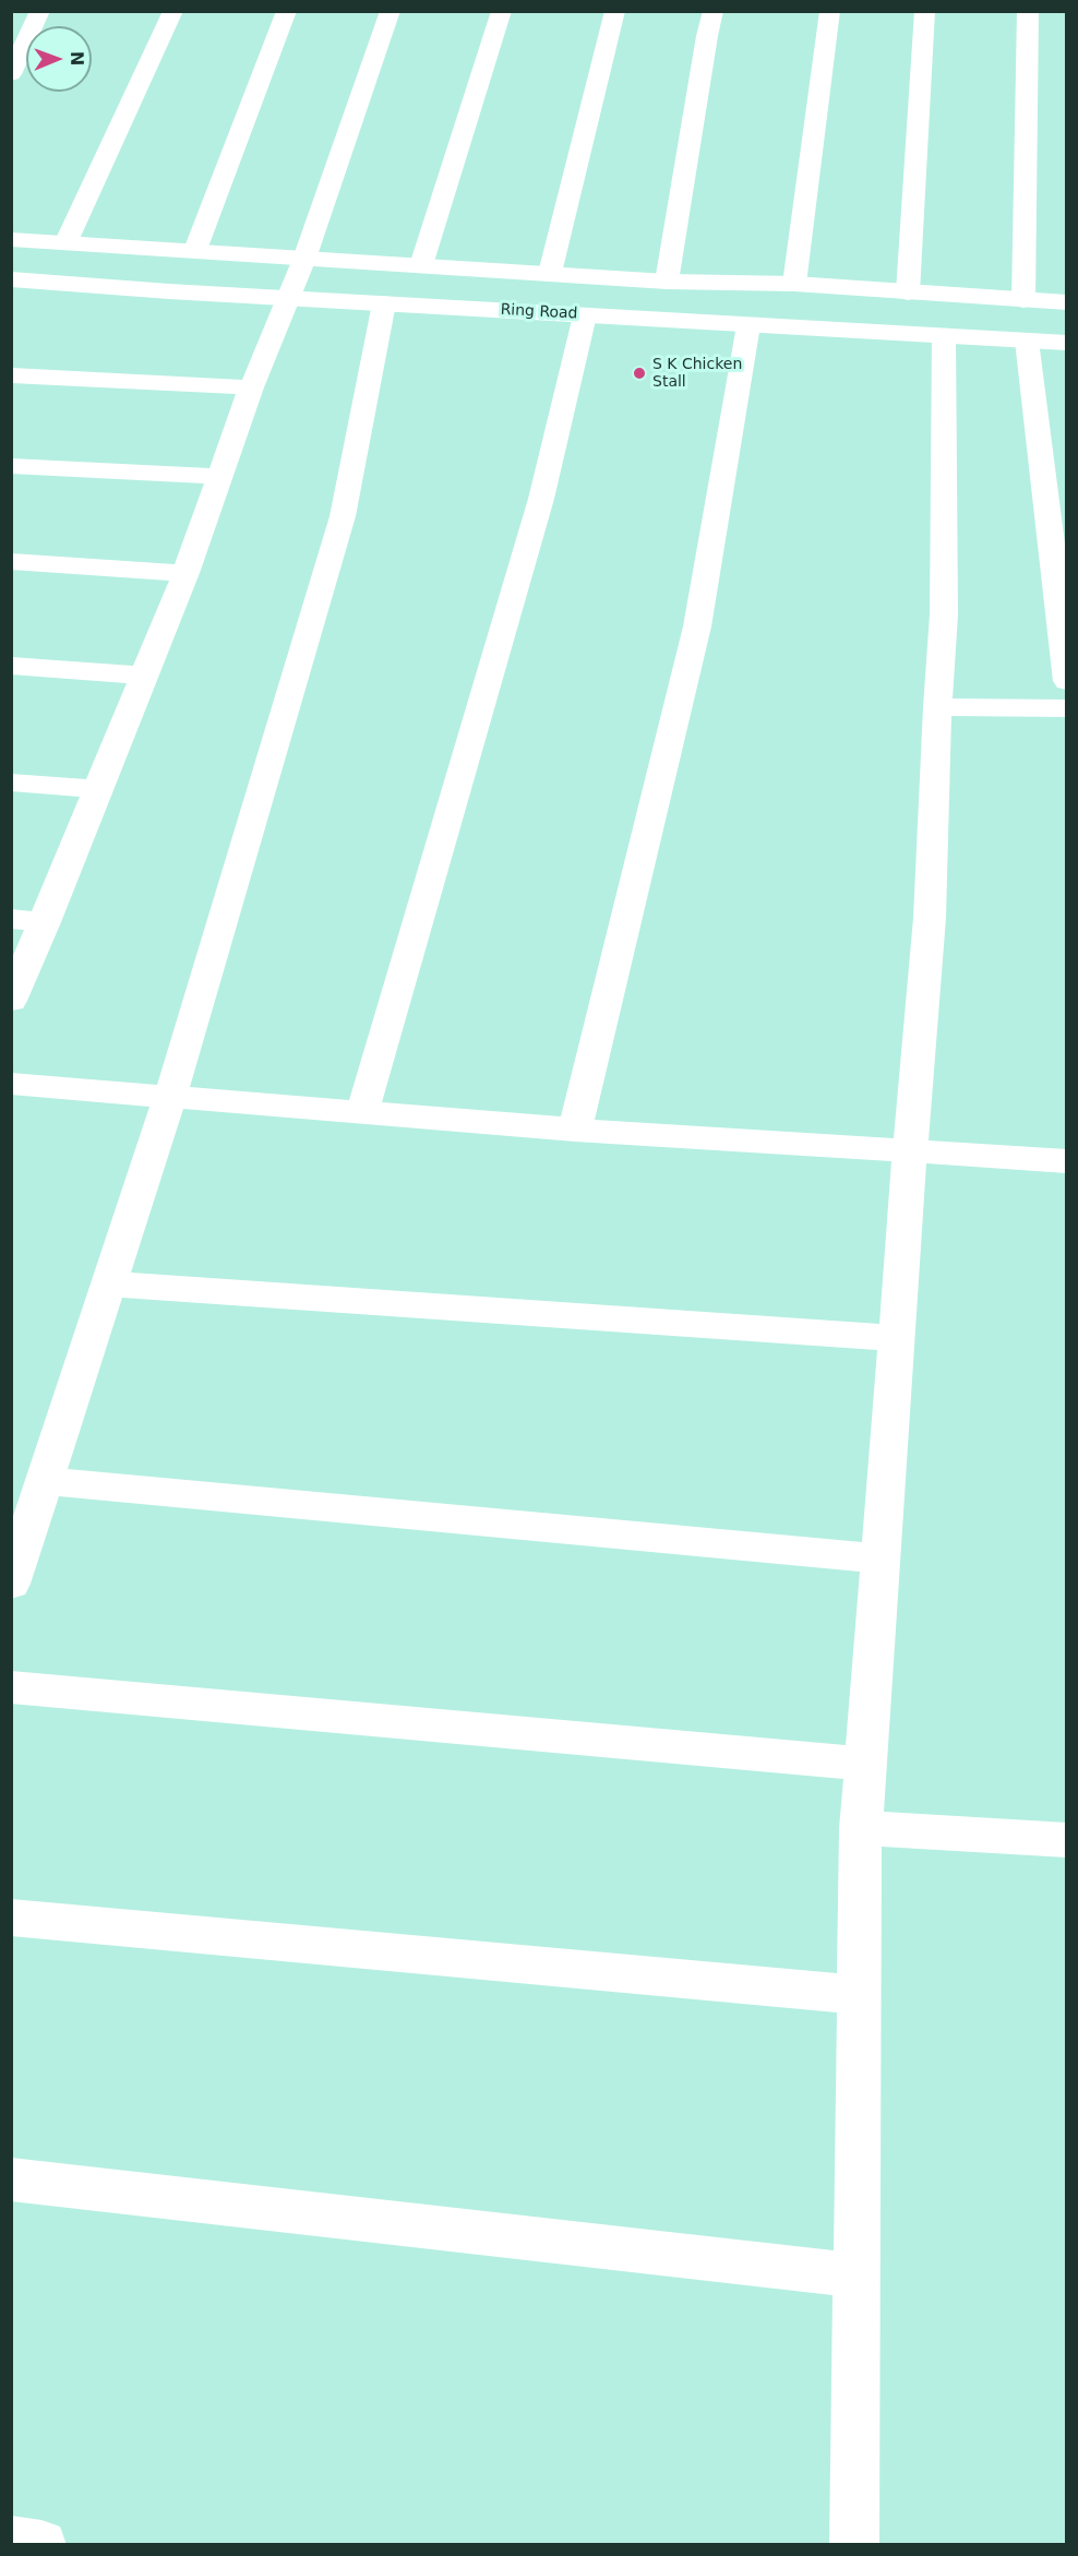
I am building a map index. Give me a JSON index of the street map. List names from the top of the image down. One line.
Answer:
{"streets":{"street":["Ring Road"]},"places":["S K Chicken Stall"],"north":"right"}
